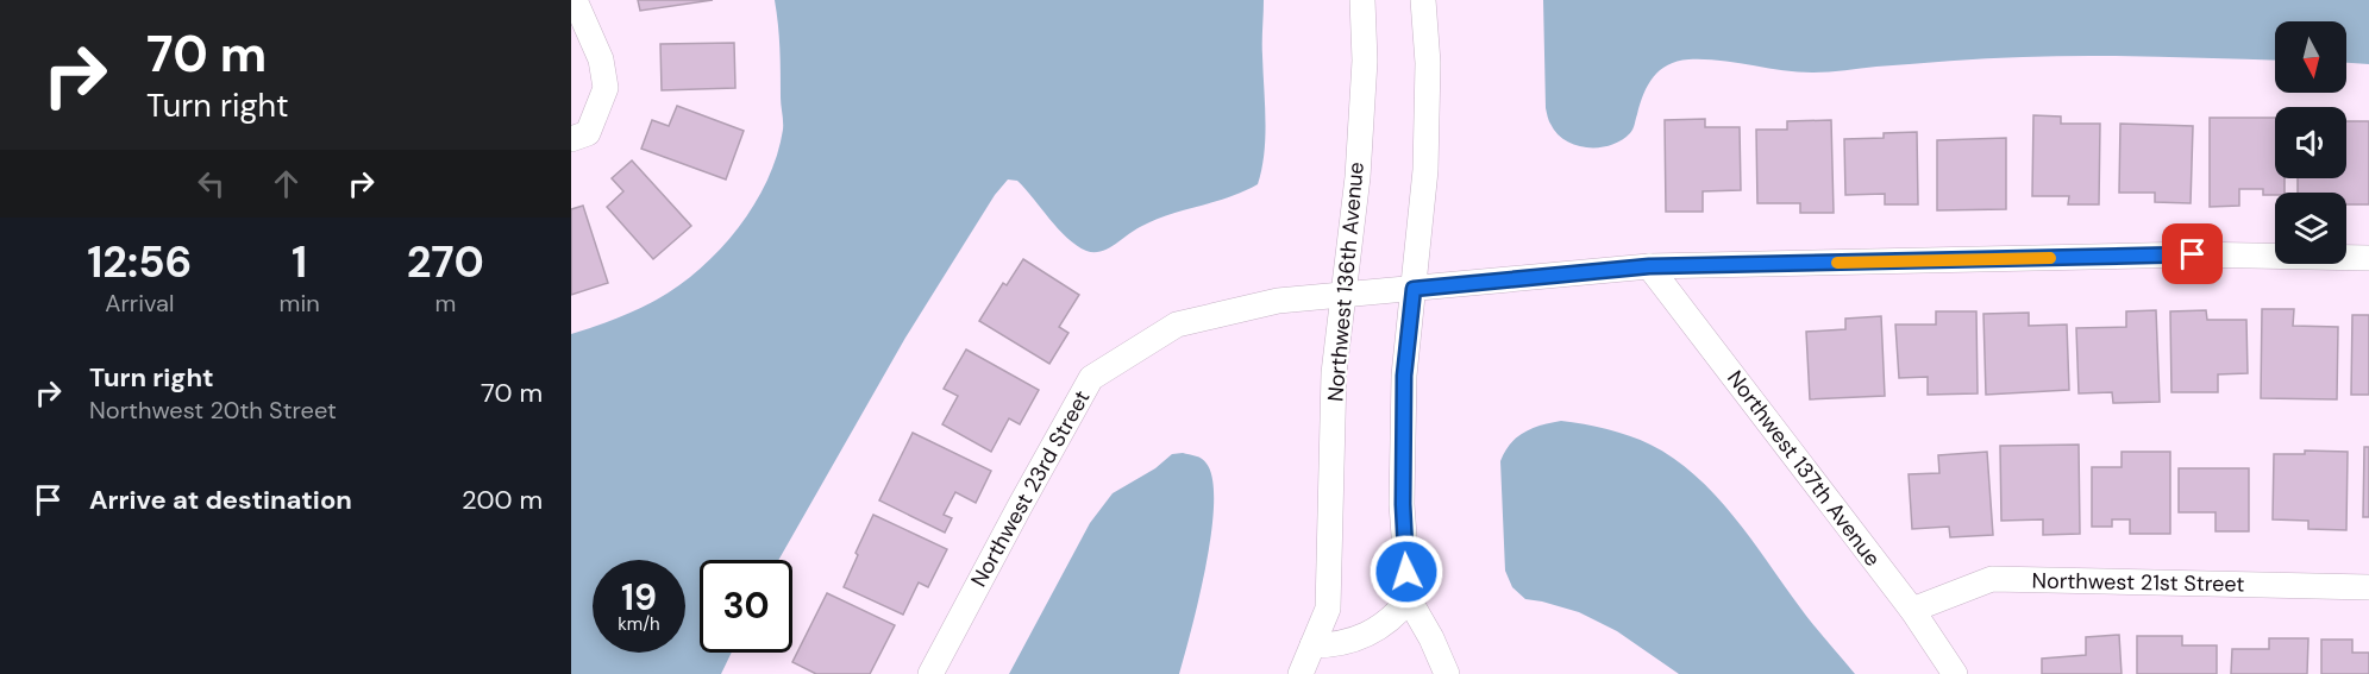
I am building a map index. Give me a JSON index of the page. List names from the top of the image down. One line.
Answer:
{"streets":{"street":["Northwest 136th Avenue","Northwest 137th Avenue","Northwest 23rd Street","Northwest 21st Street"]},"crossings":[["Northwest 136th Avenue","Northwest 23rd Street"],["Northwest 137th Avenue","Northwest 23rd Street"],["Northwest 137th Avenue","Northwest 21st Street"]],"north":"bottom","page":{"turn":["70 m","Turn right"],"eta":["12:56","Arrival","1","min","270","m"],"list":[{"name":"Turn right","note":"Northwest 20th Street","value":"70 m"},{"name":"Arrive at destination","value":"200 m"}],"speed":"19 km/h","limit":"30"}}
